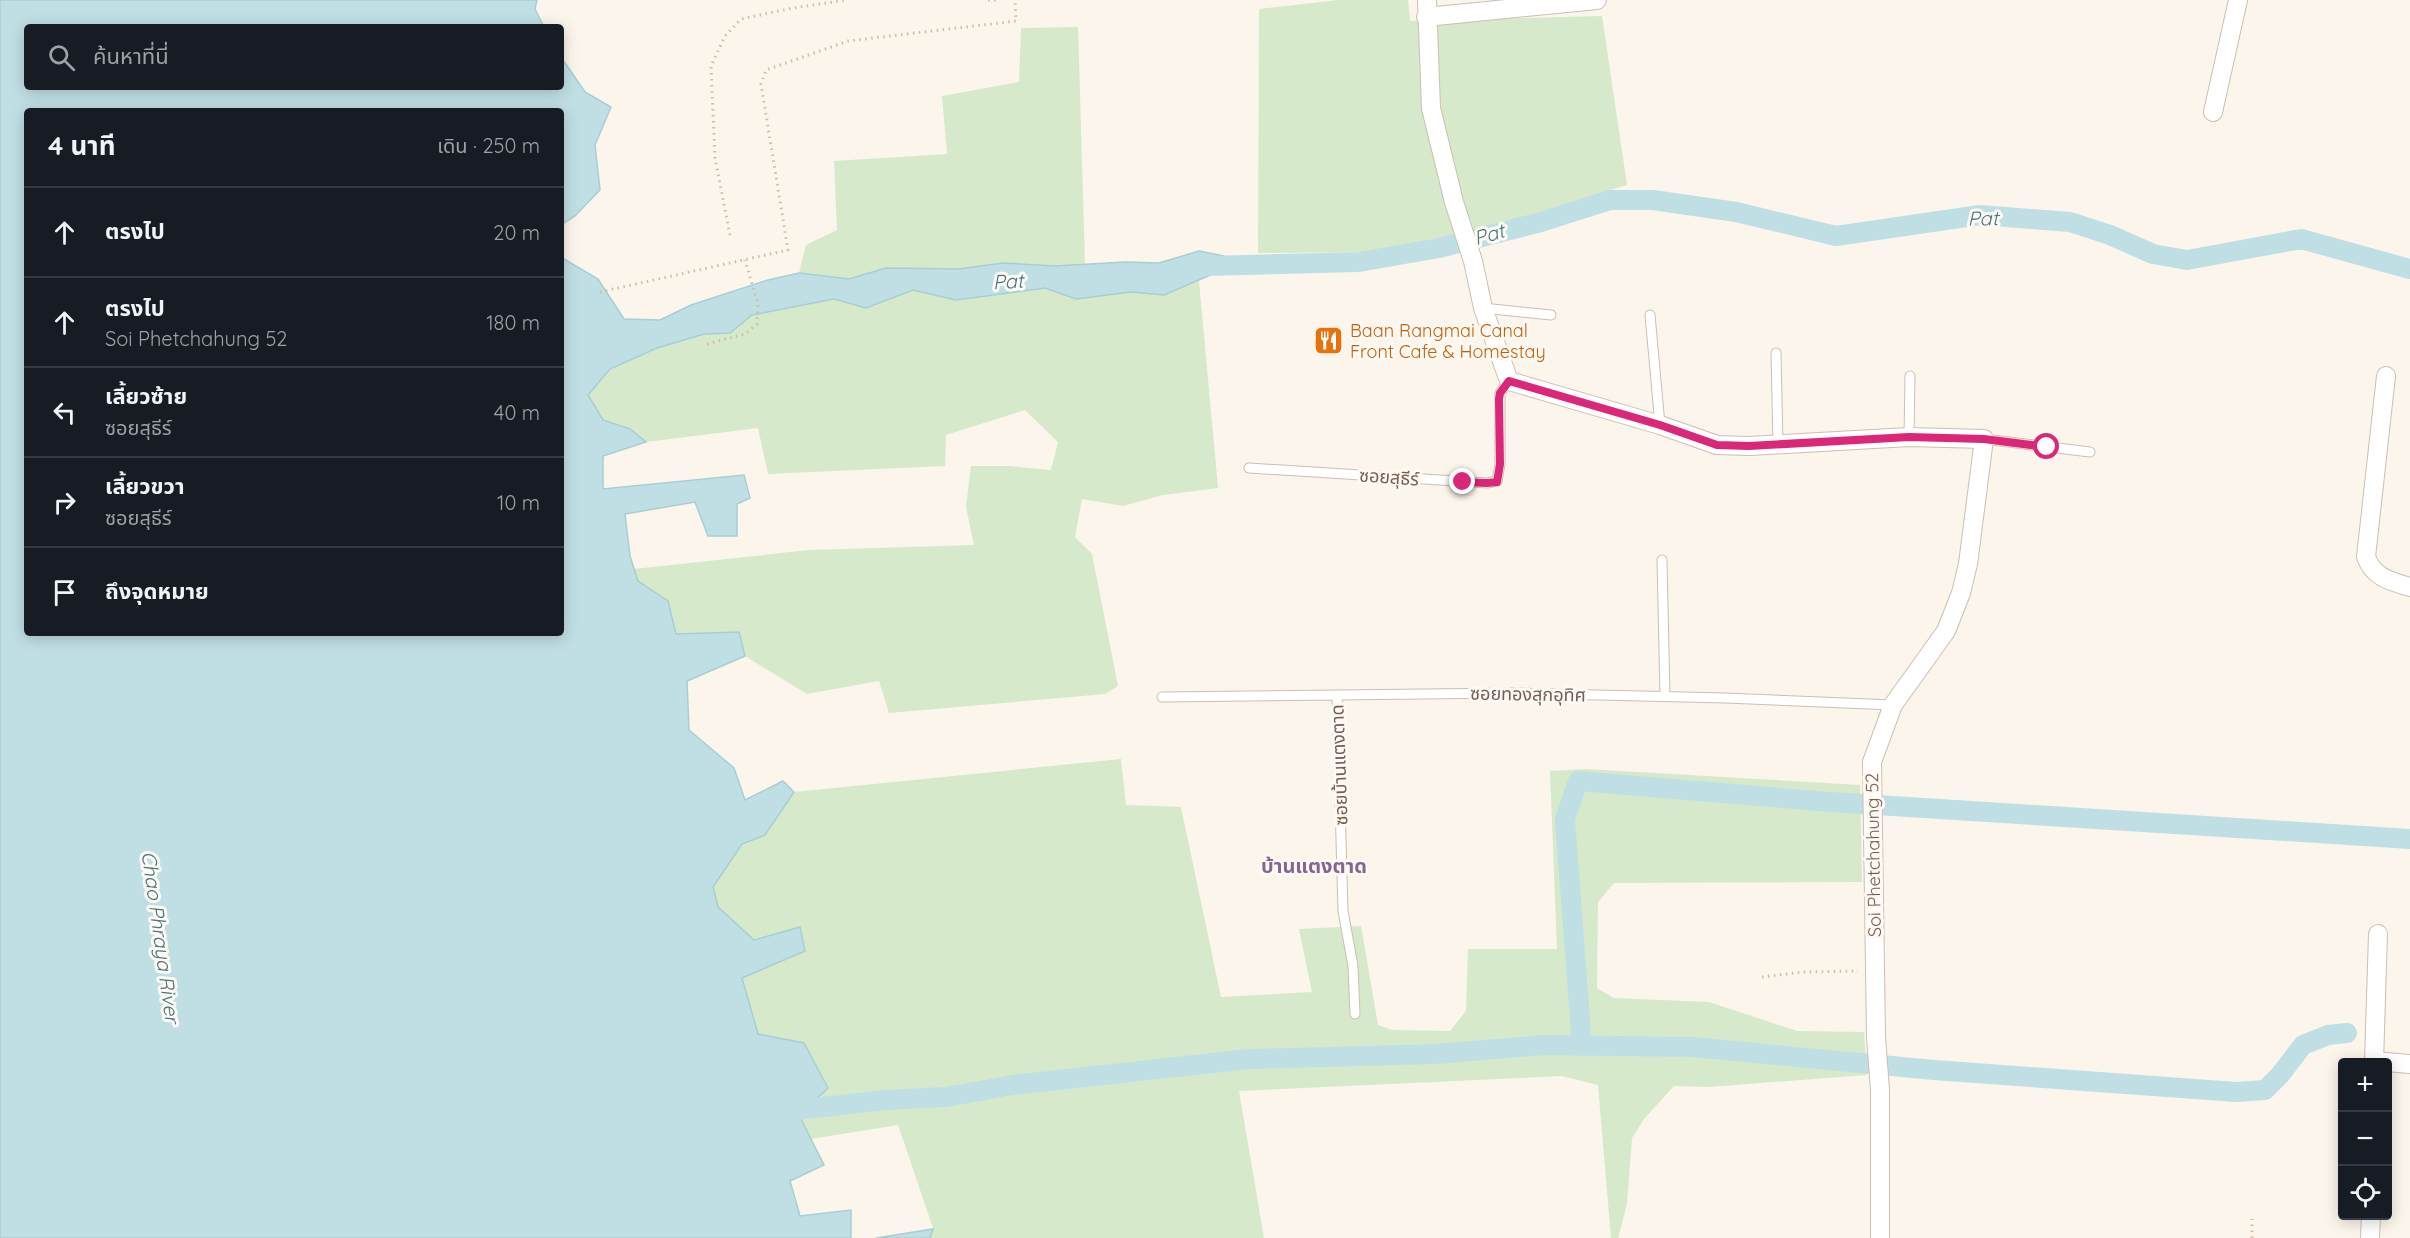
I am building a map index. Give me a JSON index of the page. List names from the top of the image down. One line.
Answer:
{"streets":{"street":["Soi Phetchahung 52"],"lane":["ซอยสุธีร์","ซอยทองสุกอุทิศ","ซอยบ้านแตงตาด"]},"crossings":[["ซอยทองสุกอุทิศ","ซอยบ้านแตงตาด"],["ซอยทองสุกอุทิศ","Soi Phetchahung 52"]],"districts":["บ้านแตงตาด"],"water":["Pat","Chao Phraya River"],"places":{"restaurant":["Baan Rangmai Canal Front Cafe & Homestay"]},"page":{"search":"ค้นหาที่นี่","heading":["4 นาที","เดิน · 250 m"],"list":[["ตรงไป","20 m"],["ตรงไป","Soi Phetchahung 52","180 m"],["เลี้ยวซ้าย","ซอยสุธีร์","40 m"],["เลี้ยวขวา","ซอยสุธีร์","10 m"],"ถึงจุดหมาย"],"map_buttons":["+","−"]}}
